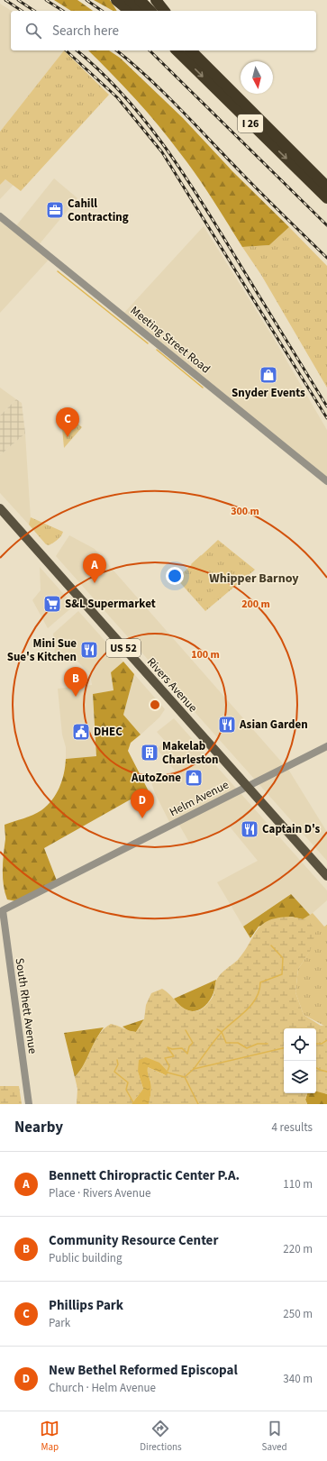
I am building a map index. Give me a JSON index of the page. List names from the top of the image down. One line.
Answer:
{"streets":{"highway":["I 26"],"main road":["US 52","Rivers Avenue"],"street":["Meeting Street Road","Helm Avenue","South Rhett Avenue"]},"crossings":[["Rivers Avenue","Helm Avenue"],["Helm Avenue","South Rhett Avenue"]],"districts":["Whipper Barnoy"],"places":{"office":["Cahill Contracting"],"shop":["Snyder Events","AutoZone"],"supermarket":["S&L Supermarket"],"restaurant":["Mini Sue Sue's Kitchen","Asian Garden","Captain D's"],"public building":["DHEC"],"building":["Makelab Charleston"]},"north":"bottom","page":{"search":"Search here","pins":["C","A","B","D"],"heading":["Nearby","4 results"],"list":[{"mark":"A","name":"Bennett Chiropractic Center P.A.","note":"Place · Rivers Avenue","value":"110 m"},{"mark":"B","name":"Community Resource Center","note":"Public building","value":"220 m"},{"mark":"C","name":"Phillips Park","note":"Park","value":"250 m"},{"mark":"D","name":"New Bethel Reformed Episcopal","note":"Church · Helm Avenue","value":"340 m"}],"nav":["Map","Directions","Saved"]},"rings":["300 m","200 m","100 m"]}
